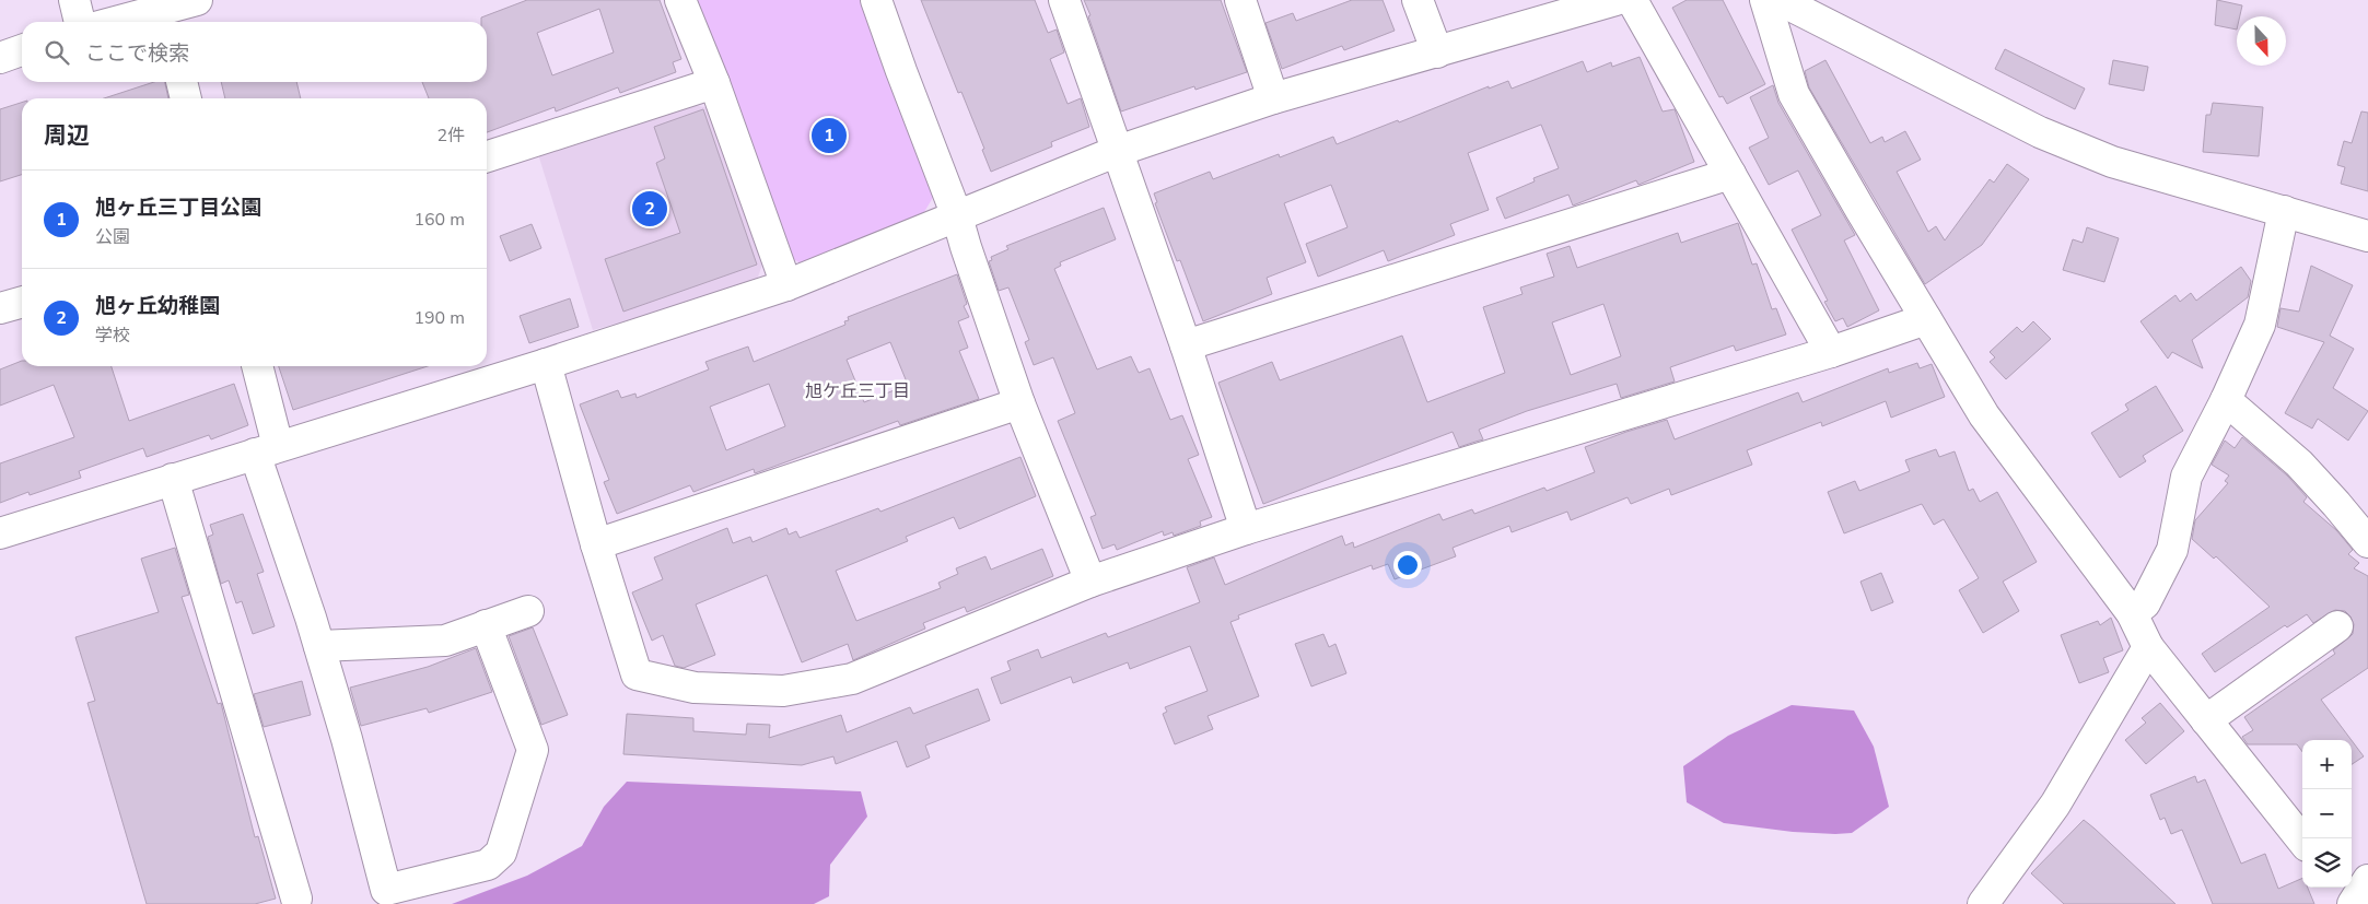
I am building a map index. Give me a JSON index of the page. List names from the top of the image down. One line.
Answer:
{"districts":["旭ケ丘三丁目"],"north":"bottom","page":{"search":"ここで検索","heading":["周辺","2件"],"pins":["1","2"],"list":[{"mark":"1","name":"旭ヶ丘三丁目公園","note":"公園","value":"160 m"},{"mark":"2","name":"旭ヶ丘幼稚園","note":"学校","value":"190 m"}],"map_buttons":["+","−"]}}
